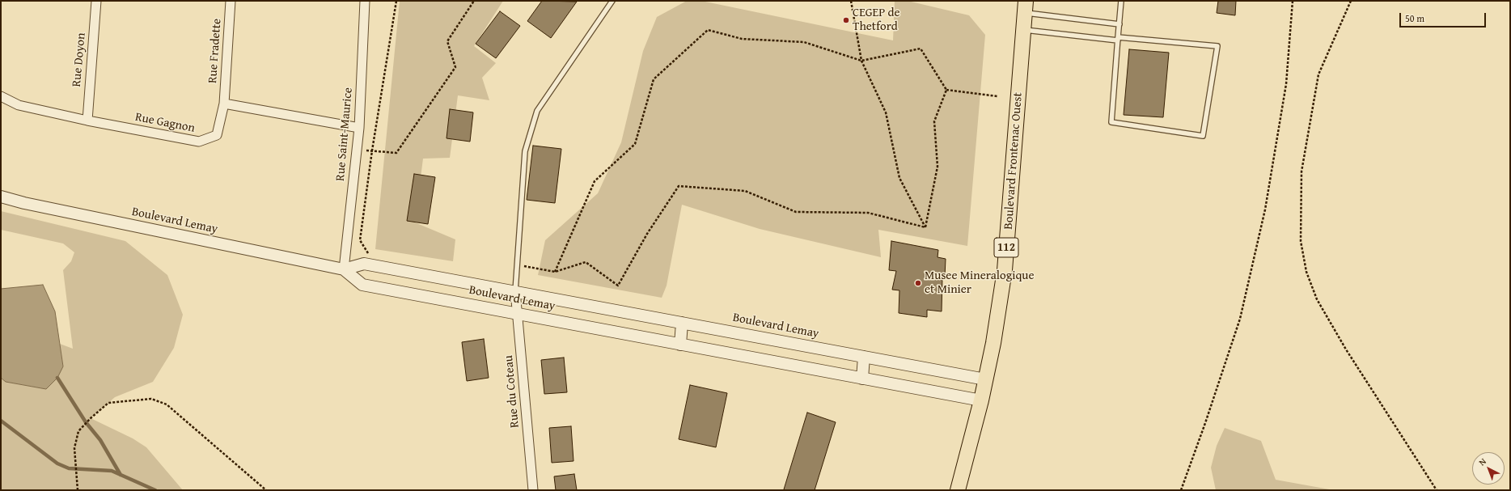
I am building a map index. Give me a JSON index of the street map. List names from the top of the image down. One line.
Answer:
{"streets":{"main road":["Boulevard Frontenac Ouest","112"],"street":["Rue Fradette","Rue Doyon","Rue Gagnon","Rue Saint-Maurice","Boulevard Lemay","Rue du Coteau"]},"crossings":[["Rue Fradette","Rue Gagnon"],["Rue Doyon","Rue Gagnon"],["Rue Saint-Maurice","Boulevard Lemay"],["Boulevard Frontenac Ouest","Boulevard Lemay"],["Boulevard Lemay","Rue du Coteau"]],"places":["CEGEP de Thetford","Musee Mineralogique et Minier"],"scale_bar":"50 m","north":"top left"}
